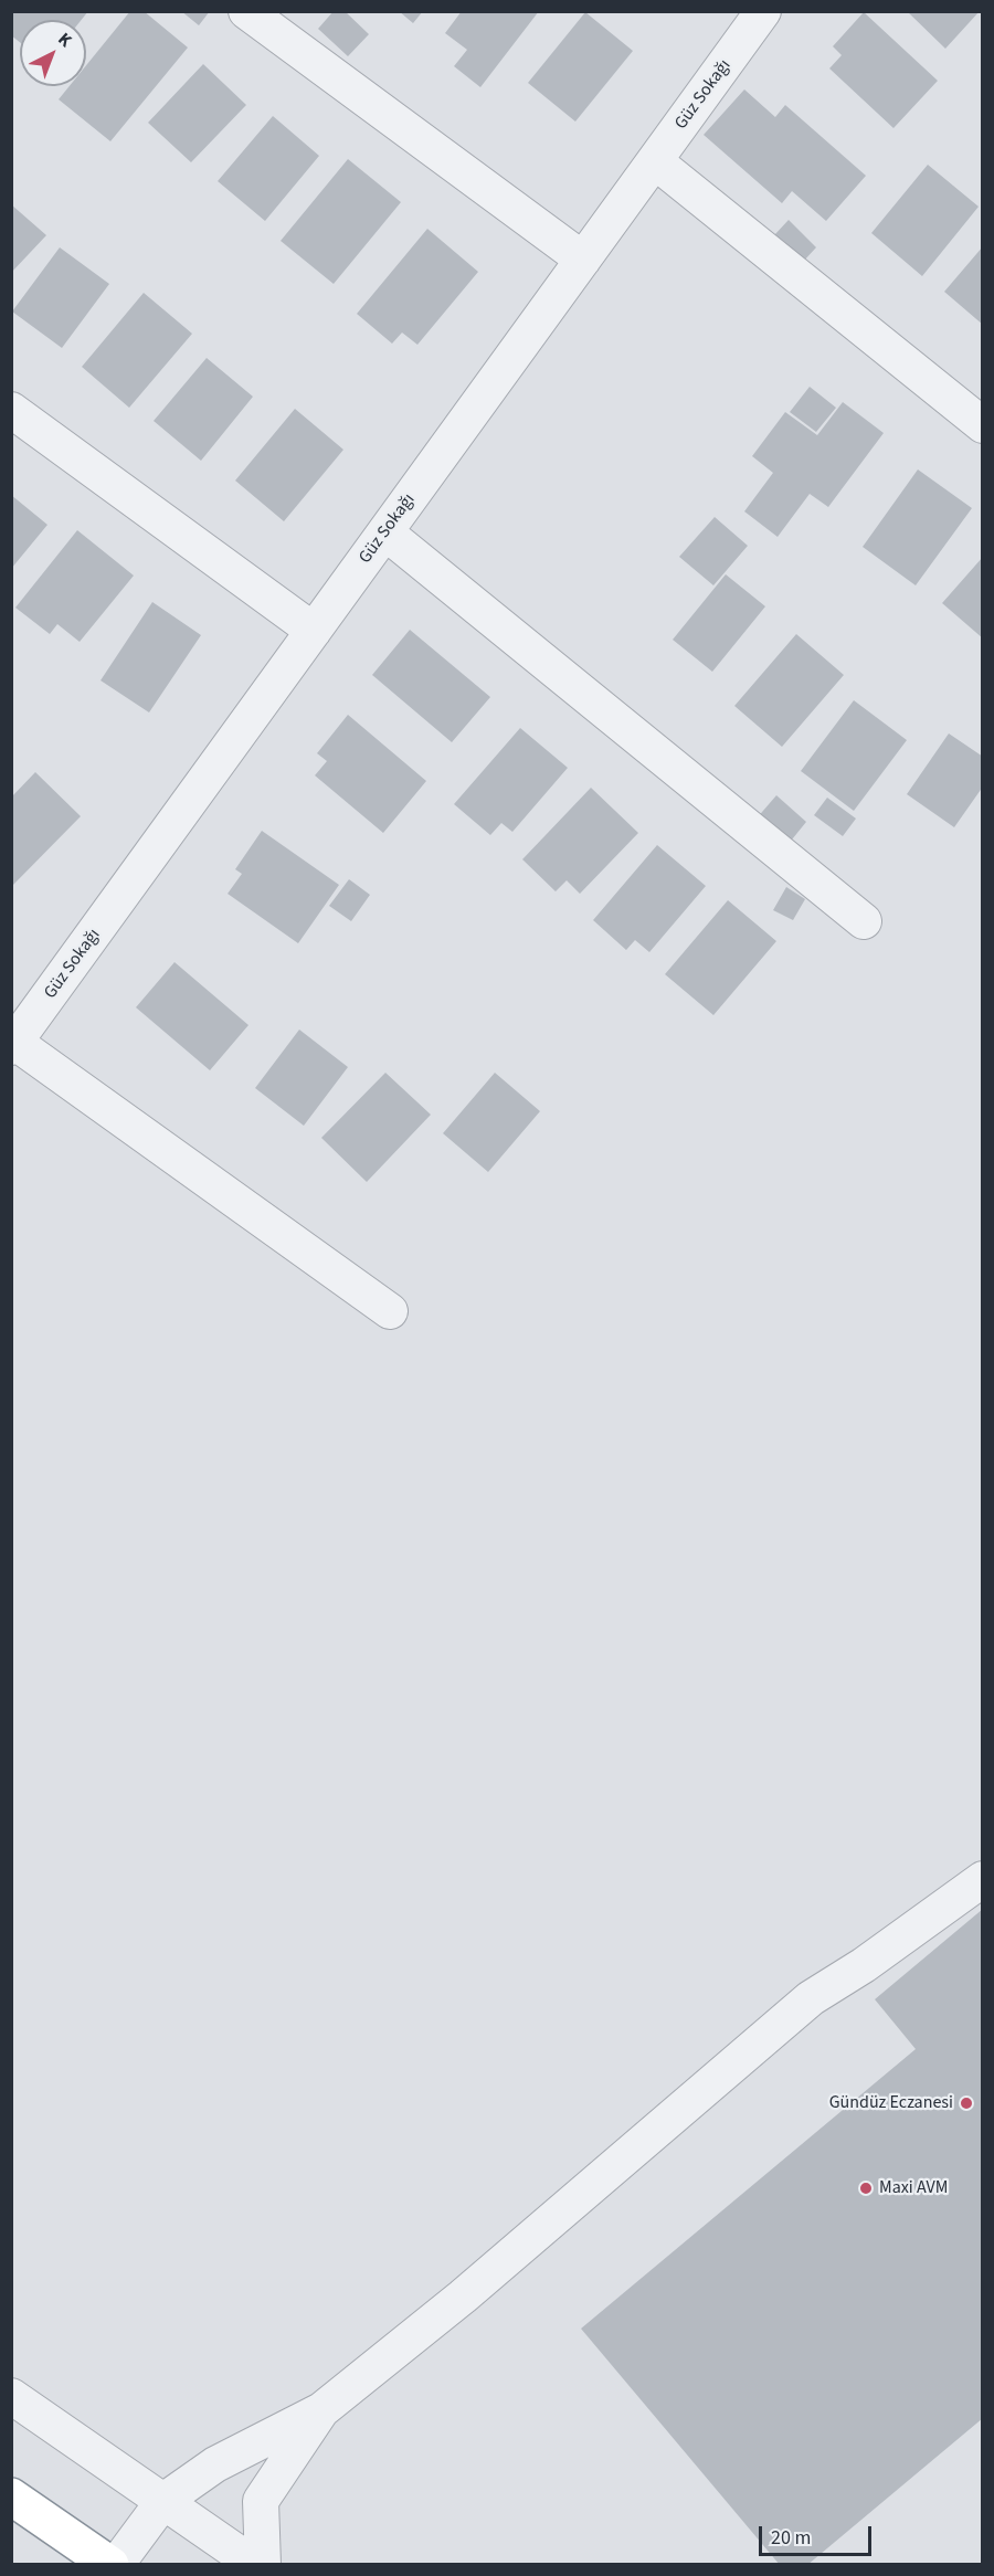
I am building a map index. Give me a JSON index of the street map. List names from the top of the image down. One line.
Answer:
{"streets":{"street":["Güz Sokağı"]},"places":["Gündüz Eczanesi","Maxi AVM"],"scale_bar":"20 m","north":"top right"}
